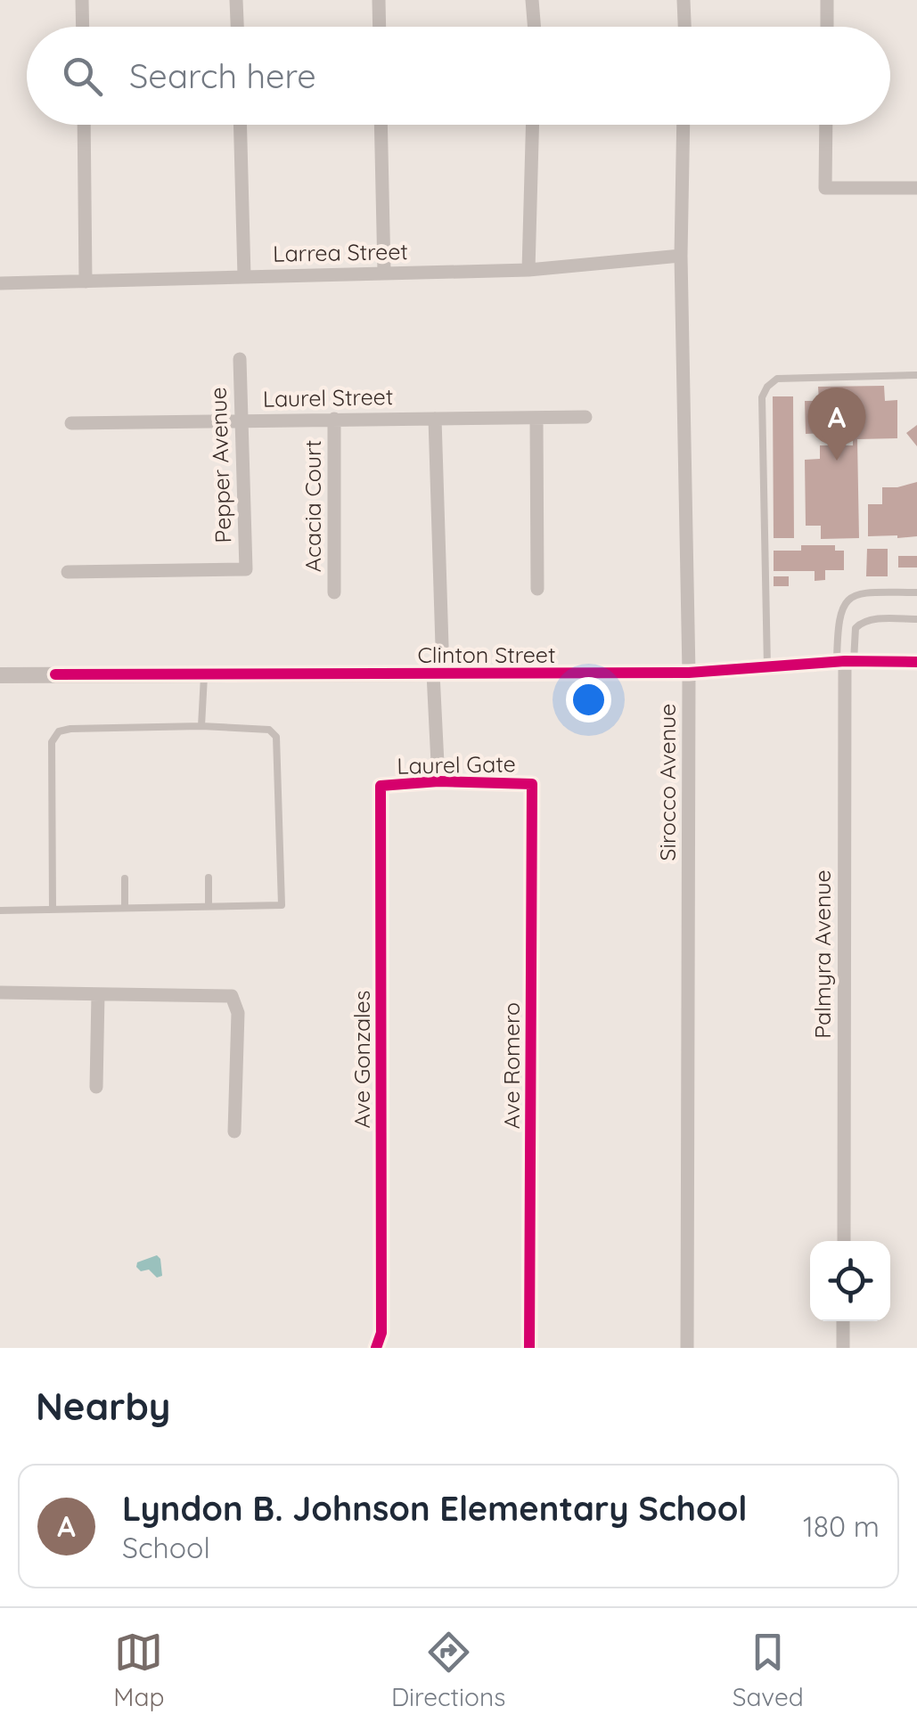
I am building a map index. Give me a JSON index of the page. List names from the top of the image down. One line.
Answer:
{"streets":{"street":["Larrea Street","Laurel Street","Pepper Avenue","Acacia Court","Clinton Street","Laurel Gate","Sirocco Avenue","Palmyra Avenue","Ave Gonzales","Ave Romero"]},"crossings":[["Larrea Street","Sirocco Avenue"],["Laurel Street","Pepper Avenue"],["Laurel Street","Acacia Court"],["Laurel Street","Laurel Gate"],["Clinton Street","Laurel Gate"],["Clinton Street","Sirocco Avenue"],["Clinton Street","Palmyra Avenue"],["Laurel Gate","Ave Gonzales"],["Laurel Gate","Ave Romero"]],"page":{"search":"Search here","pins":"A","heading":"Nearby","list":[{"mark":"A","name":"Lyndon B. Johnson Elementary School","note":"School","value":"180 m"}],"nav":["Map","Directions","Saved"]}}
